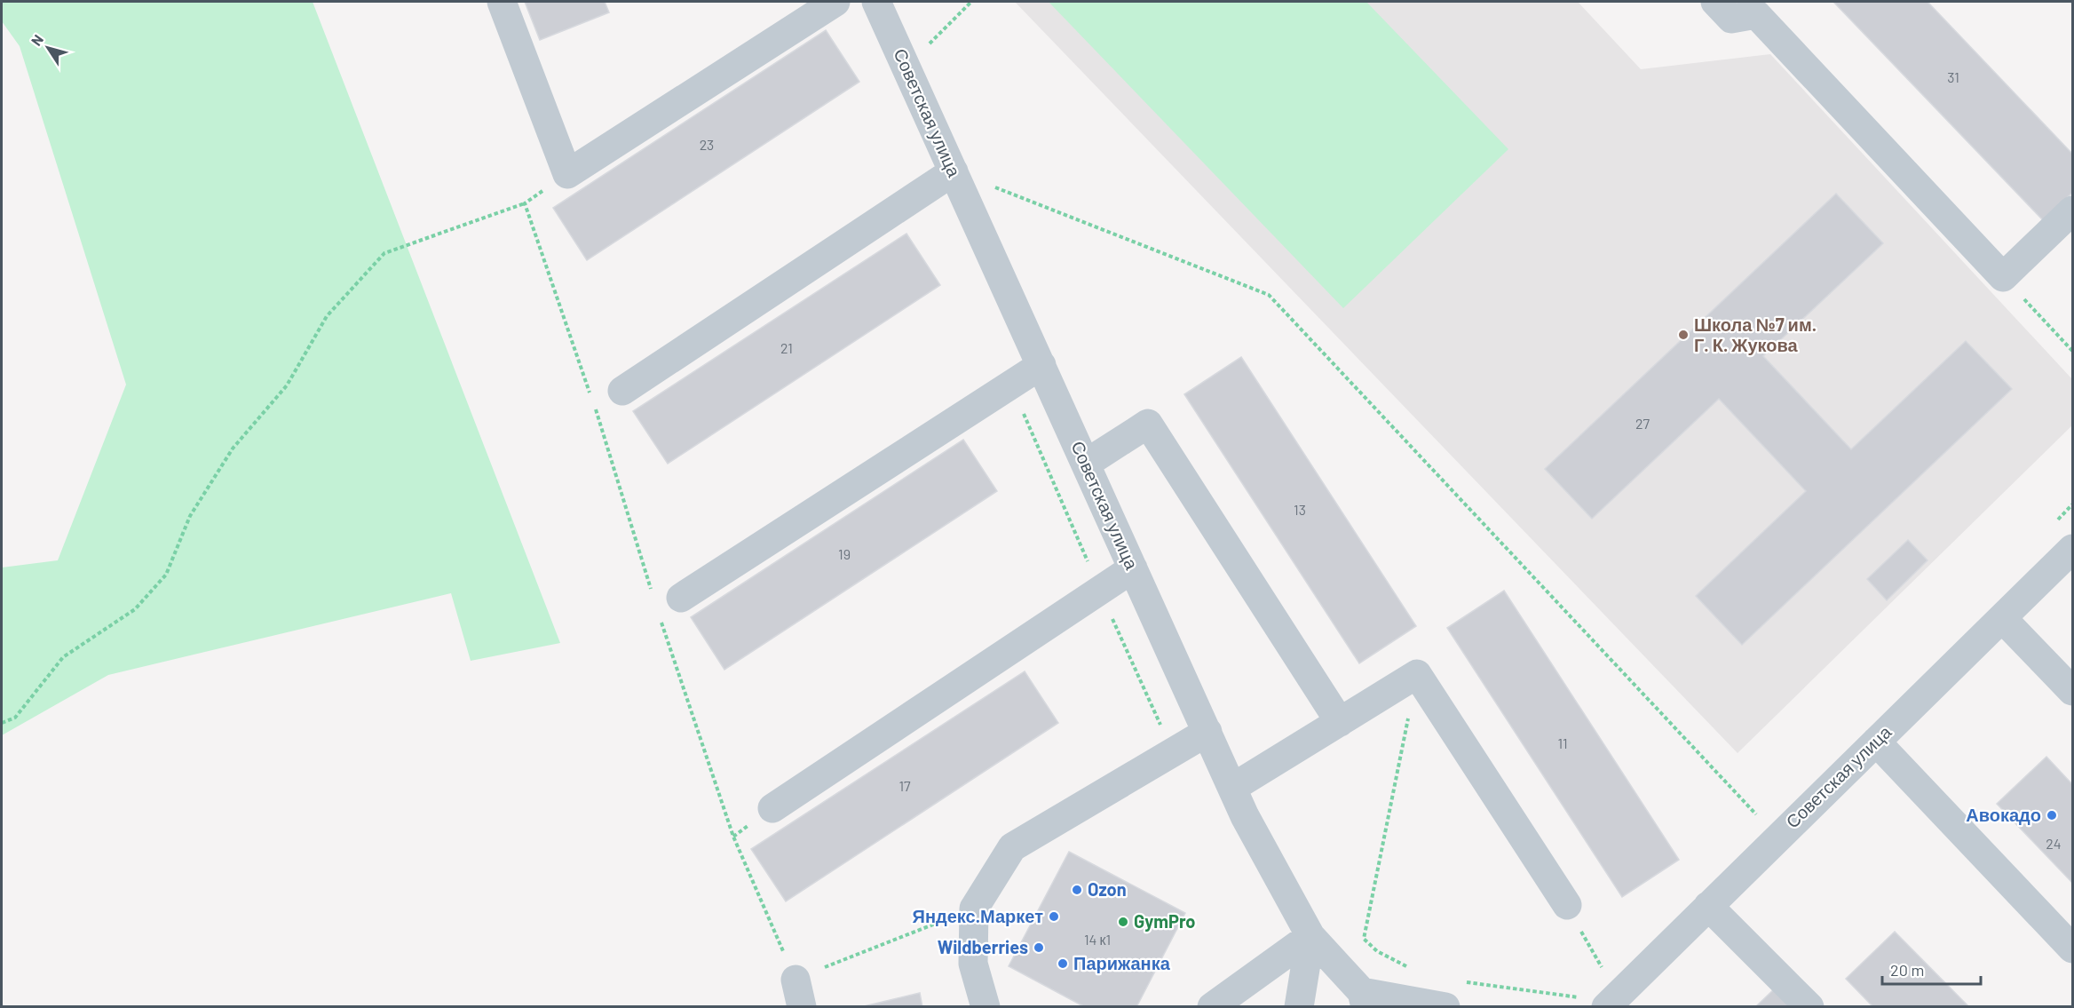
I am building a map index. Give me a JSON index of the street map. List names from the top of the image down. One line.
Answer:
{"streets":{"street":["Советская улица"]},"places":["Школа №7 им. Г. К. Жукова","Авокадо","Ozon","Яндекс.Маркет","GymPro","Wildberries","Парижанка"],"house_numbers":["31","23","21","27","13","19","11","17","24","14 к1"],"scale_bar":"20 m","north":"top left"}
